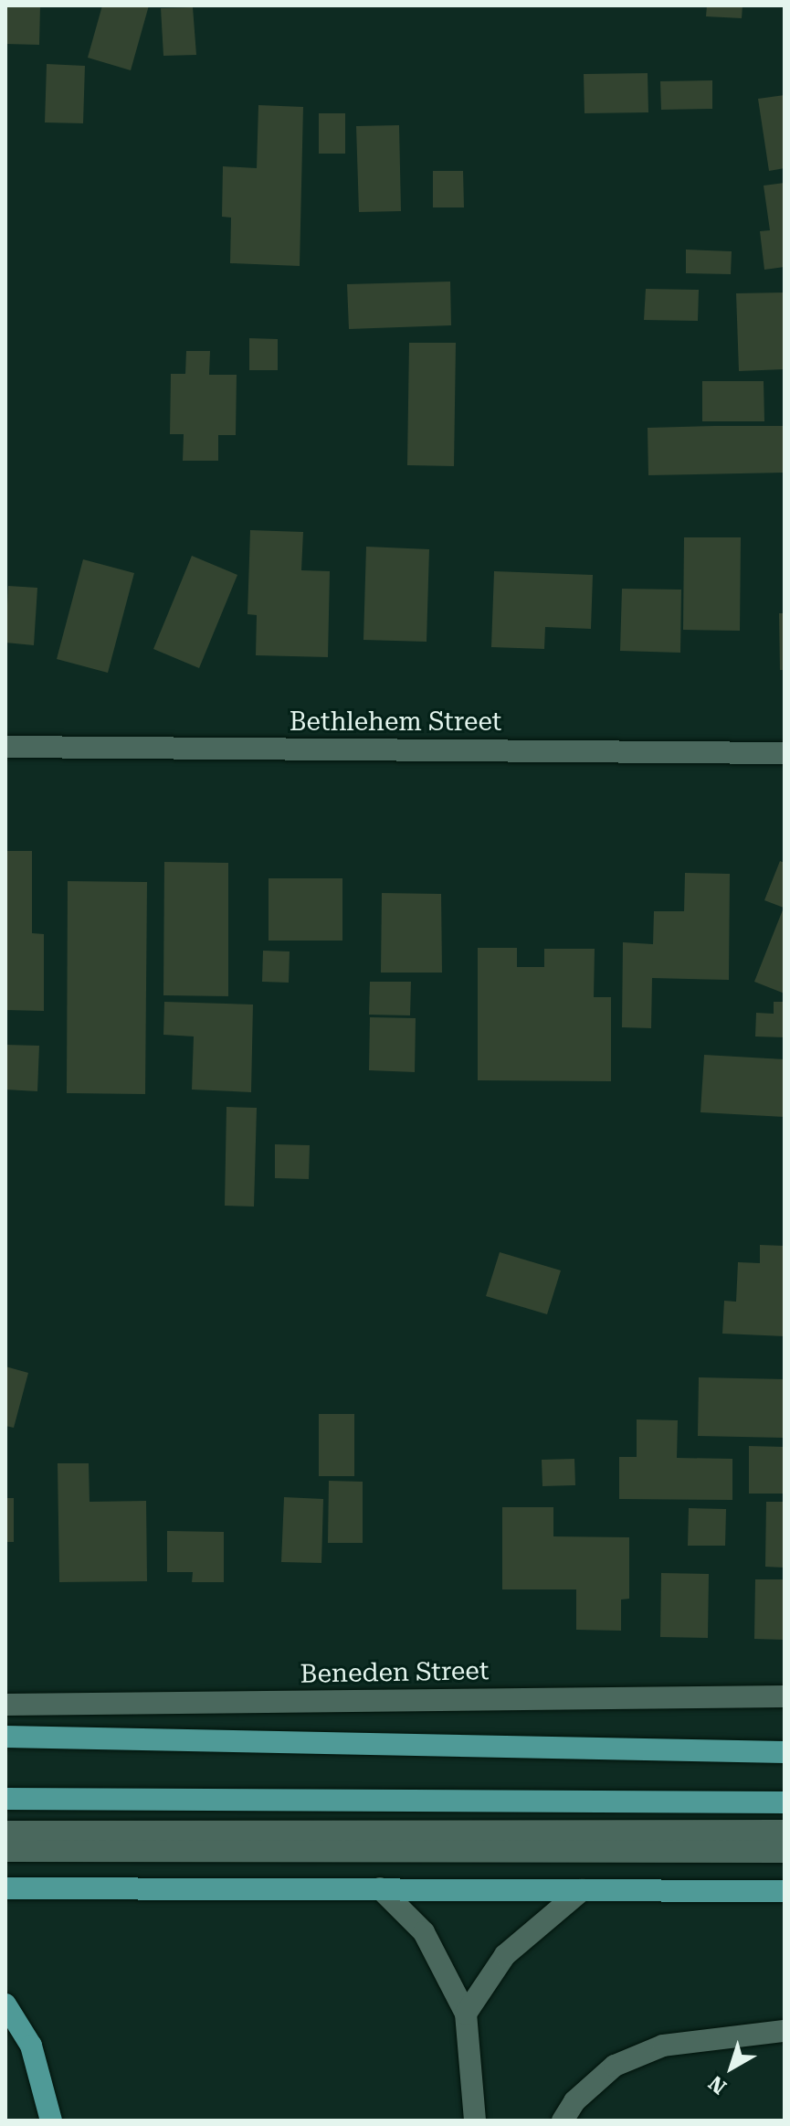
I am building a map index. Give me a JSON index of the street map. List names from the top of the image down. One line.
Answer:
{"streets":{"street":["Bethlehem Street","Beneden Street"]},"north":"bottom left"}
